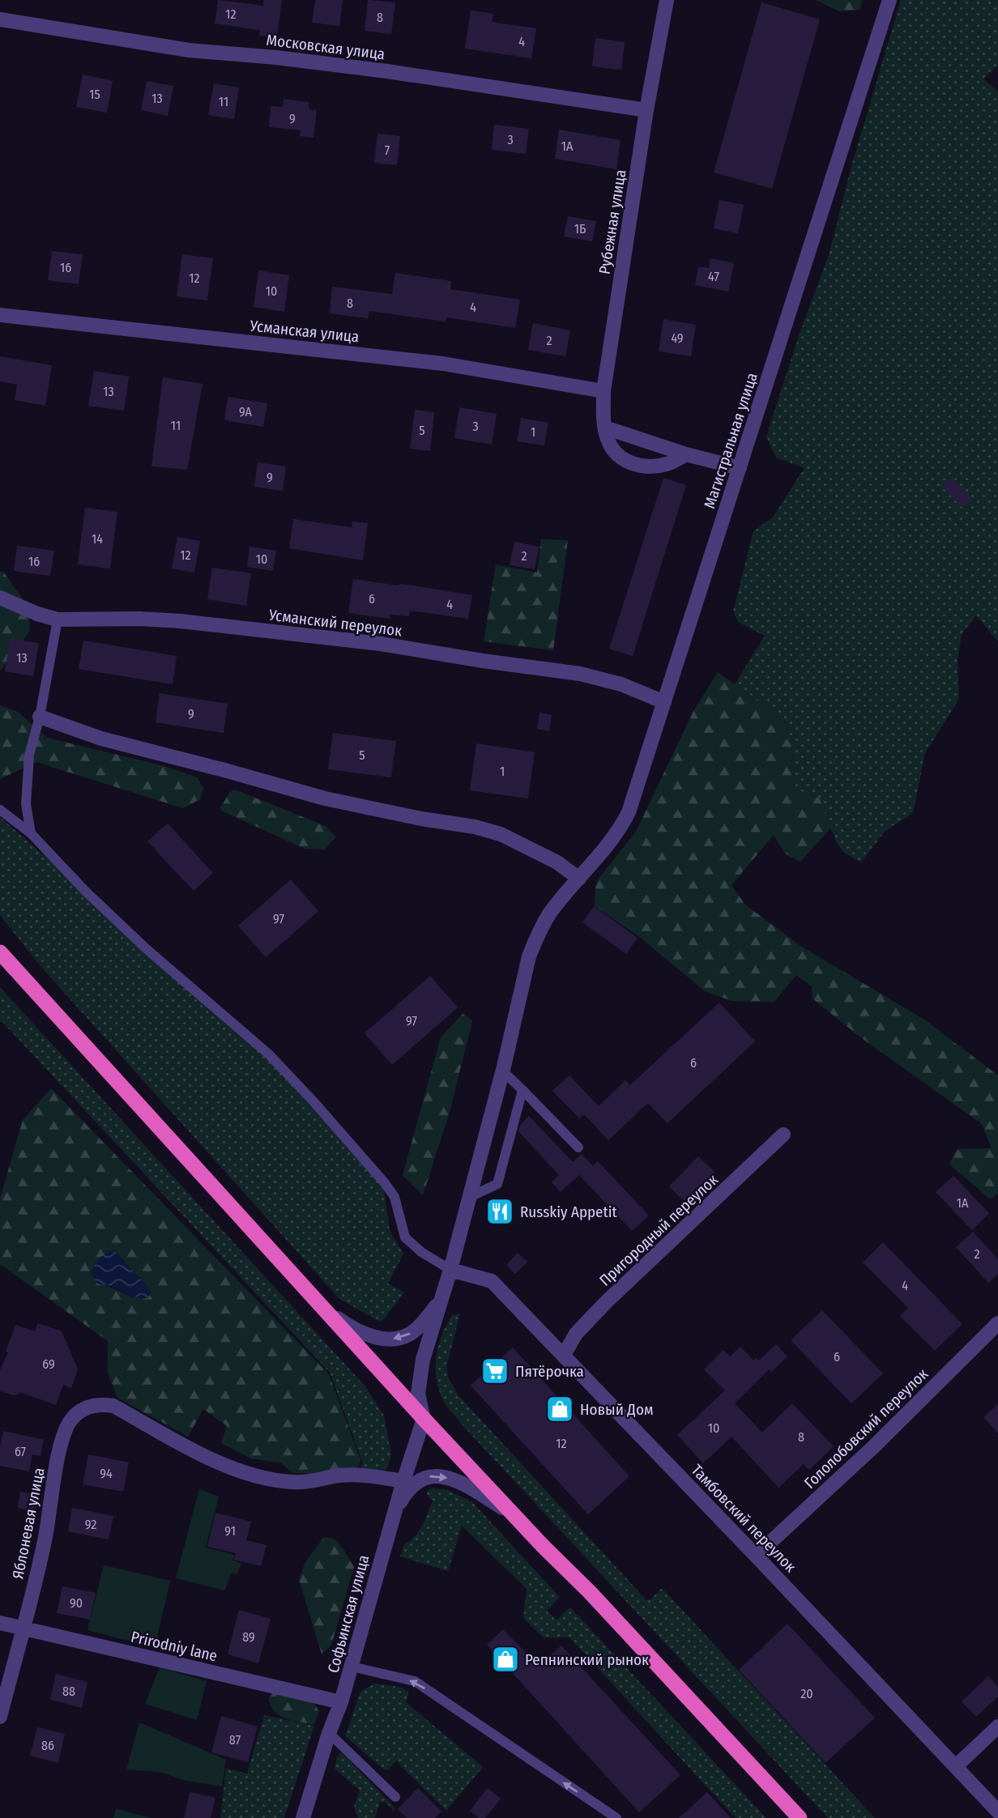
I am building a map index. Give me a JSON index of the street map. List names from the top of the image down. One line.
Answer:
{"streets":{"street":["Московская улица","Рубежная улица","Усманская улица","Магистральная улица","Усманский переулок","Пригородный переулок","Гололобовский переулок","Тамбовский переулок","Яблоневая улица","Софьинская улица","Prirodniy lane"]},"crossings":[["Московская улица","Рубежная улица"],["Рубежная улица","Усманская улица"],["Магистральная улица","Усманский переулок"],["Магистральная улица","Тамбовский переулок"],["Магистральная улица","Софьинская улица"],["Пригородный переулок","Тамбовский переулок"],["Гололобовский переулок","Тамбовский переулок"],["Яблоневая улица","Софьинская улица"],["Яблоневая улица","Prirodniy lane"],["Софьинская улица","Prirodniy lane"]],"places":{"restaurant":["Russkiy Appetit"],"supermarket":["Пятёрочка"],"shop":["Новый Дом","Репнинский рынок"]},"house_numbers":["12","8","4","15","13","11","9","3","1А","7","1Б","16","47","12","10","8","4","49","2","13","9А","11","3","5","1","9","14","12","2","10","16","6","4","13","9","5","1","97","97","6","1А","2","4","6","69","10","8","12","67","94","92","91","90","89","88","20","87","86"]}
